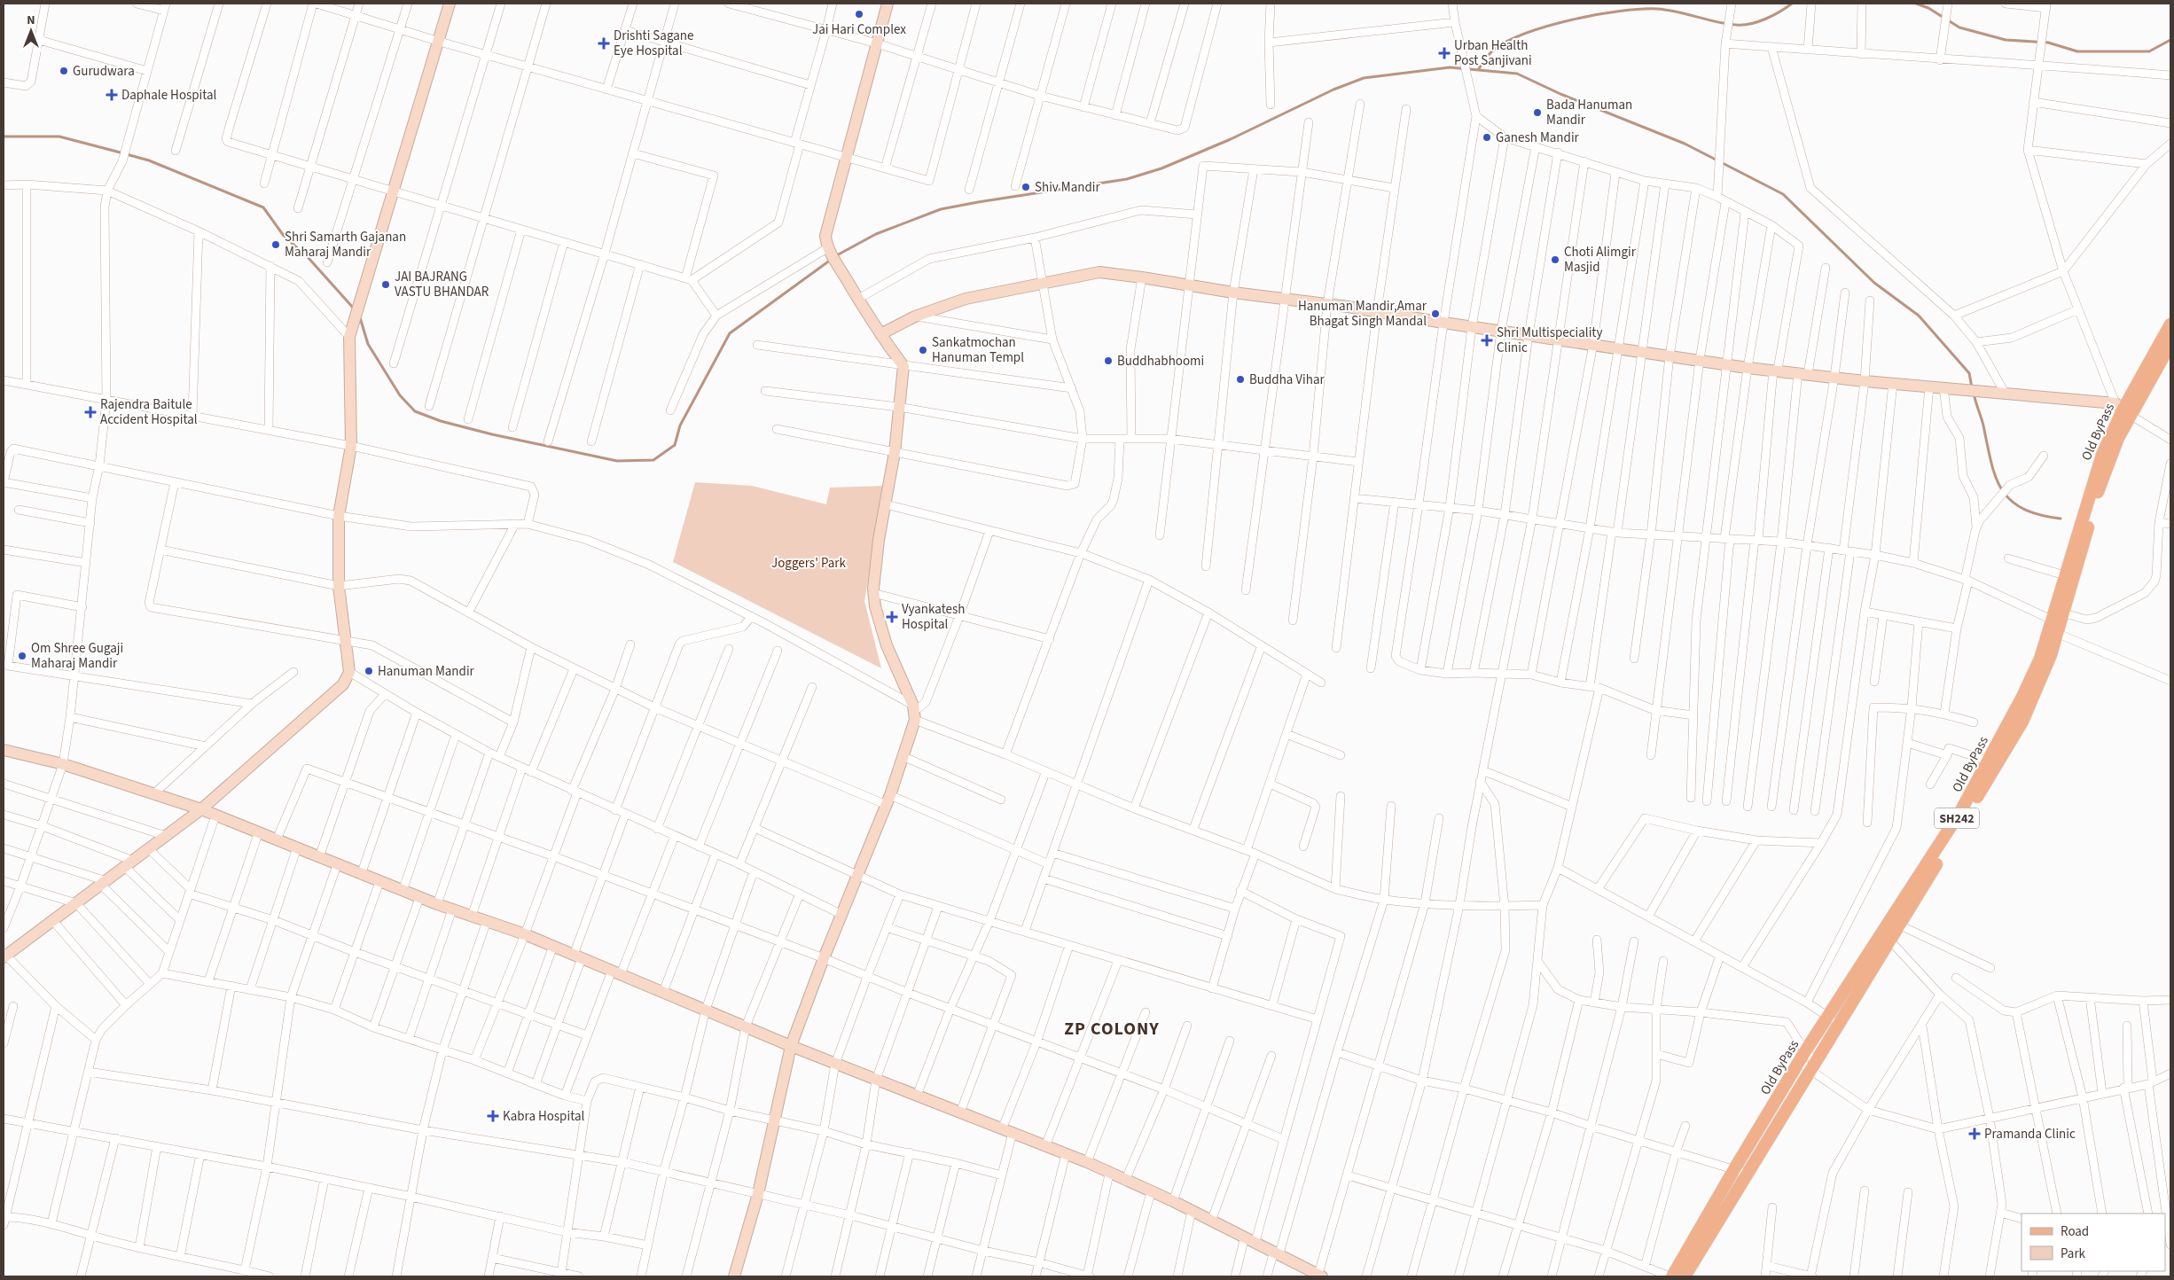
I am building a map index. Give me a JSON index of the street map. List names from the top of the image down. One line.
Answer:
{"streets":{"main road":["Old ByPass","SH242"]},"districts":["ZP COLONY"],"parks":["Joggers' Park"],"places":{"other":["Jai Hari Complex","Gurudwara","Bada Hanuman Mandir","Ganesh Mandir","Shiv Mandir","Shri Samarth Gajanan Maharaj Mandir","Choti Alimgir Masjid","JAI BAJRANG VASTU BHANDAR","Hanuman Mandir,Amar Bhagat Singh Mandal","Sankatmochan Hanuman Templ","Buddhabhoomi","Buddha Vihar","Om Shree Gugaji Maharaj Mandir","Hanuman Mandir"],"health":["Drishti Sagane Eye Hospital","Urban Health Post Sanjivani","Daphale Hospital","Shri Multispeciality Clinic","Rajendra Baitule Accident Hospital","Vyankatesh Hospital","Kabra Hospital","Pramanda Clinic"]},"legend":["Road","Park"],"north":"top"}
